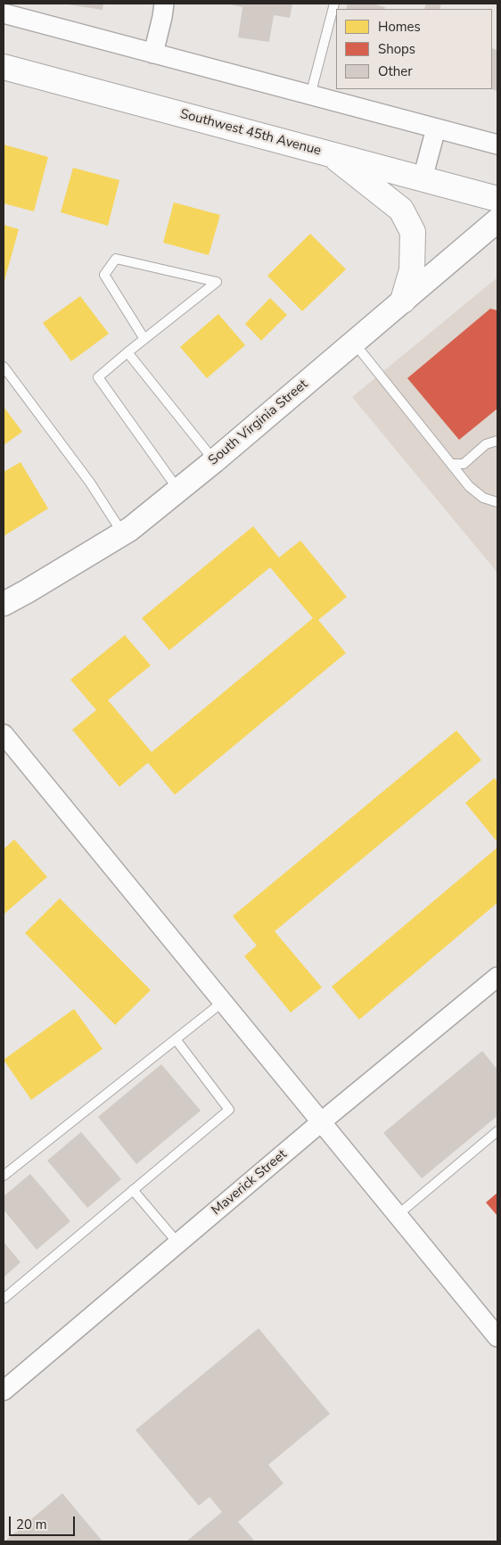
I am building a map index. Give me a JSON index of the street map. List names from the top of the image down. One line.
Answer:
{"streets":{"main road":["Southwest 45th Avenue"],"street":["South Virginia Street","Maverick Street"]},"legend":["Homes","Shops","Other"],"scale_bar":"20 m"}
